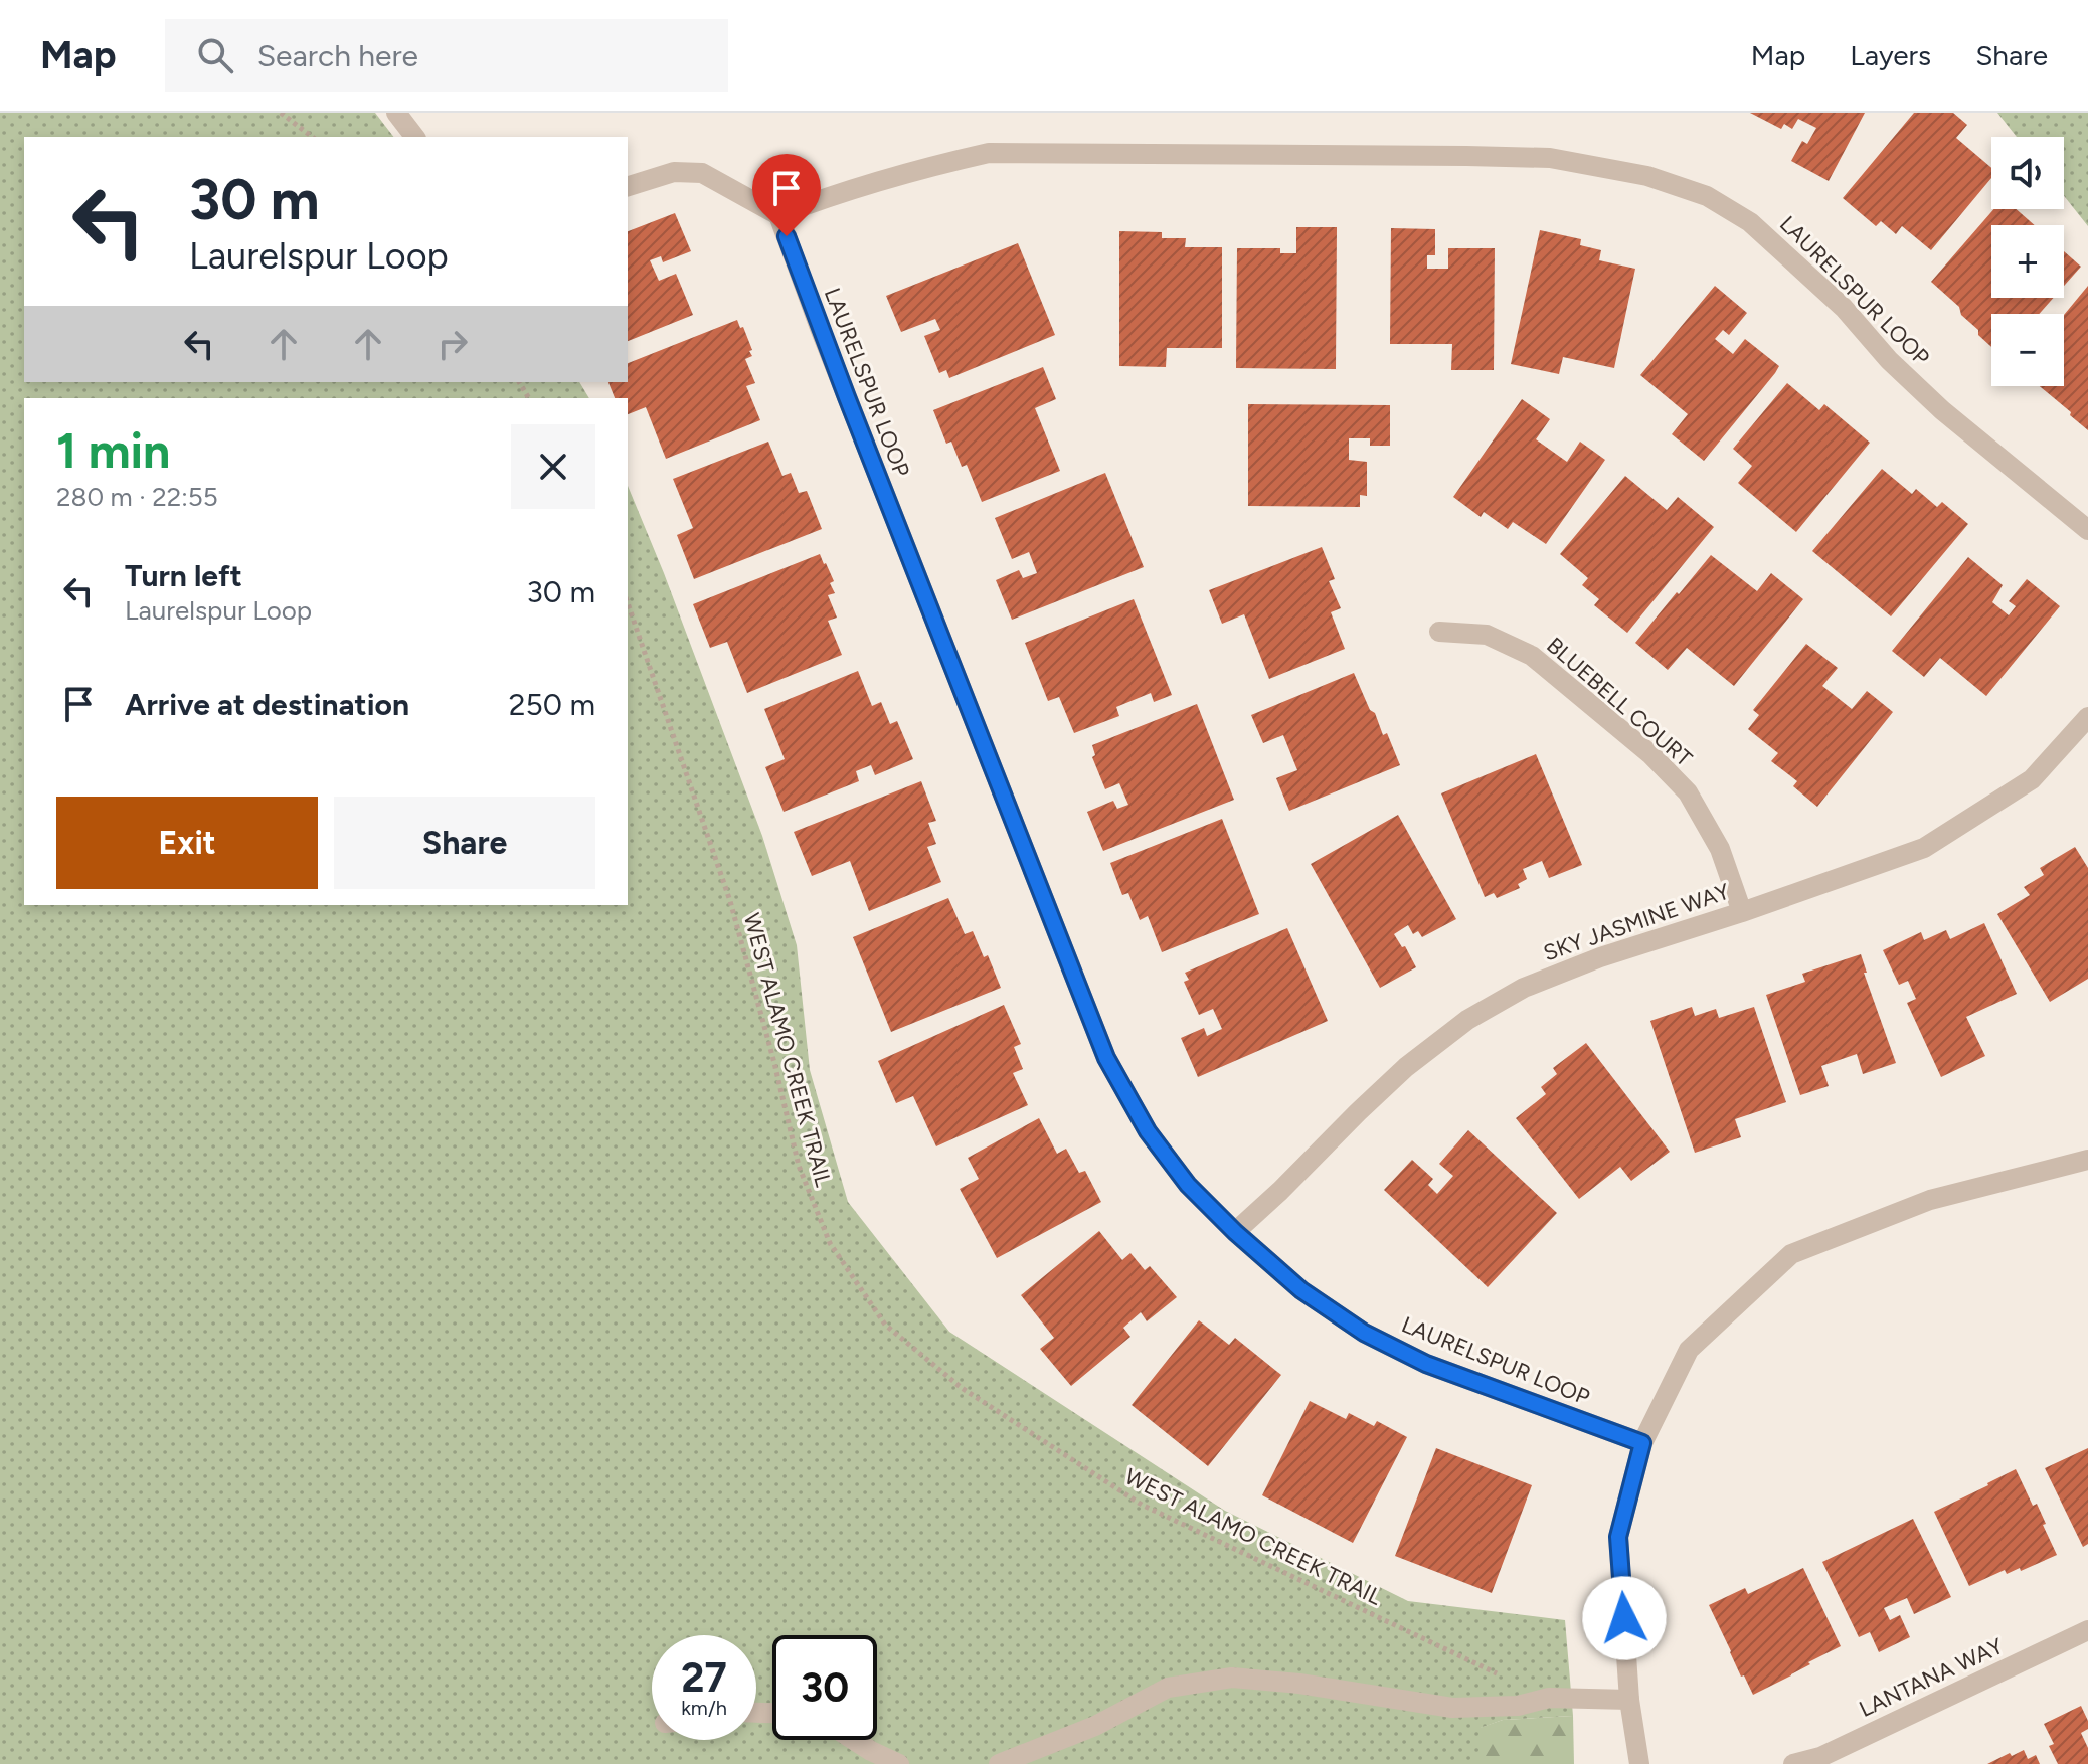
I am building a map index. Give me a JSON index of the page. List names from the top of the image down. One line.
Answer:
{"streets":{"street":["LAURELSPUR LOOP","BLUEBELL COURT","SKY JASMINE WAY","LANTANA WAY"],"path":["WEST ALAMO CREEK TRAIL"]},"crossings":[["LAURELSPUR LOOP","SKY JASMINE WAY"],["BLUEBELL COURT","SKY JASMINE WAY"]],"page":{"header":"Map","search":"Search here","nav":["Map","Layers","Share"],"map_buttons":["+","−"],"turn":["30 m","Laurelspur Loop"],"heading":["1 min","280 m · 22:55"],"list":[{"name":"Turn left","note":"Laurelspur Loop","value":"30 m"},{"name":"Arrive at destination","value":"250 m"}],"buttons":["Exit","Share"],"speed":"27 km/h","limit":"30"}}
